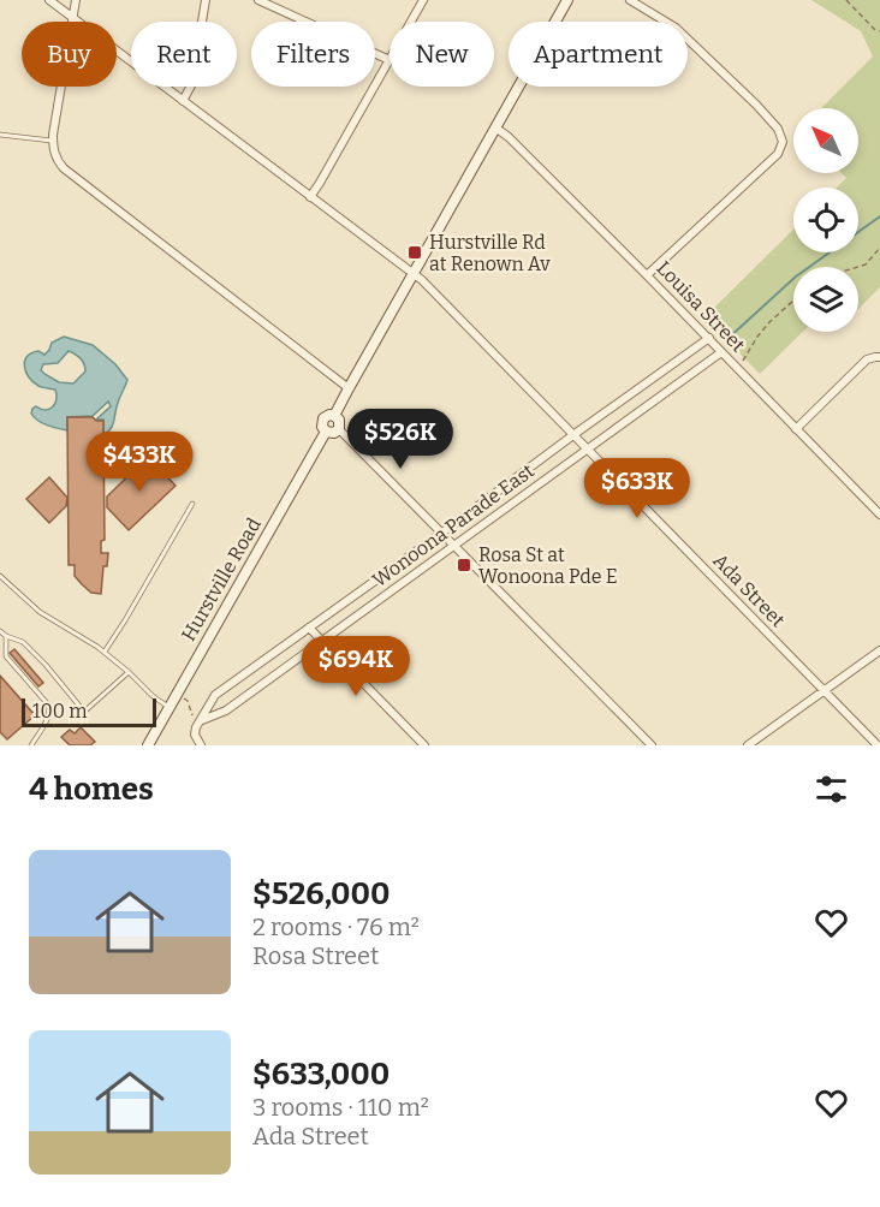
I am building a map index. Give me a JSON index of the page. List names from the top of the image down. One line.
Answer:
{"streets":{"main road":["Hurstville Road"],"street":["Louisa Street","Wonoona Parade East","Ada Street"]},"crossings":[["Louisa Street","Wonoona Parade East"],["Wonoona Parade East","Ada Street"]],"places":{"transit":["Hurstville Rd at Renown Av","Rosa St at Wonoona Pde E"]},"scale_bar":"100 m","north":"top left","page":{"chip":["Buy","Rent","Filters","New","Apartment"],"price":["$526K","$433K","$633K","$694K"],"scale":"100 m","heading":"4 homes","list":[{"name":"$526,000","note":"2 rooms · 76 m² · Rosa Street"},{"name":"$633,000","note":"3 rooms · 110 m² · Ada Street"}]}}
